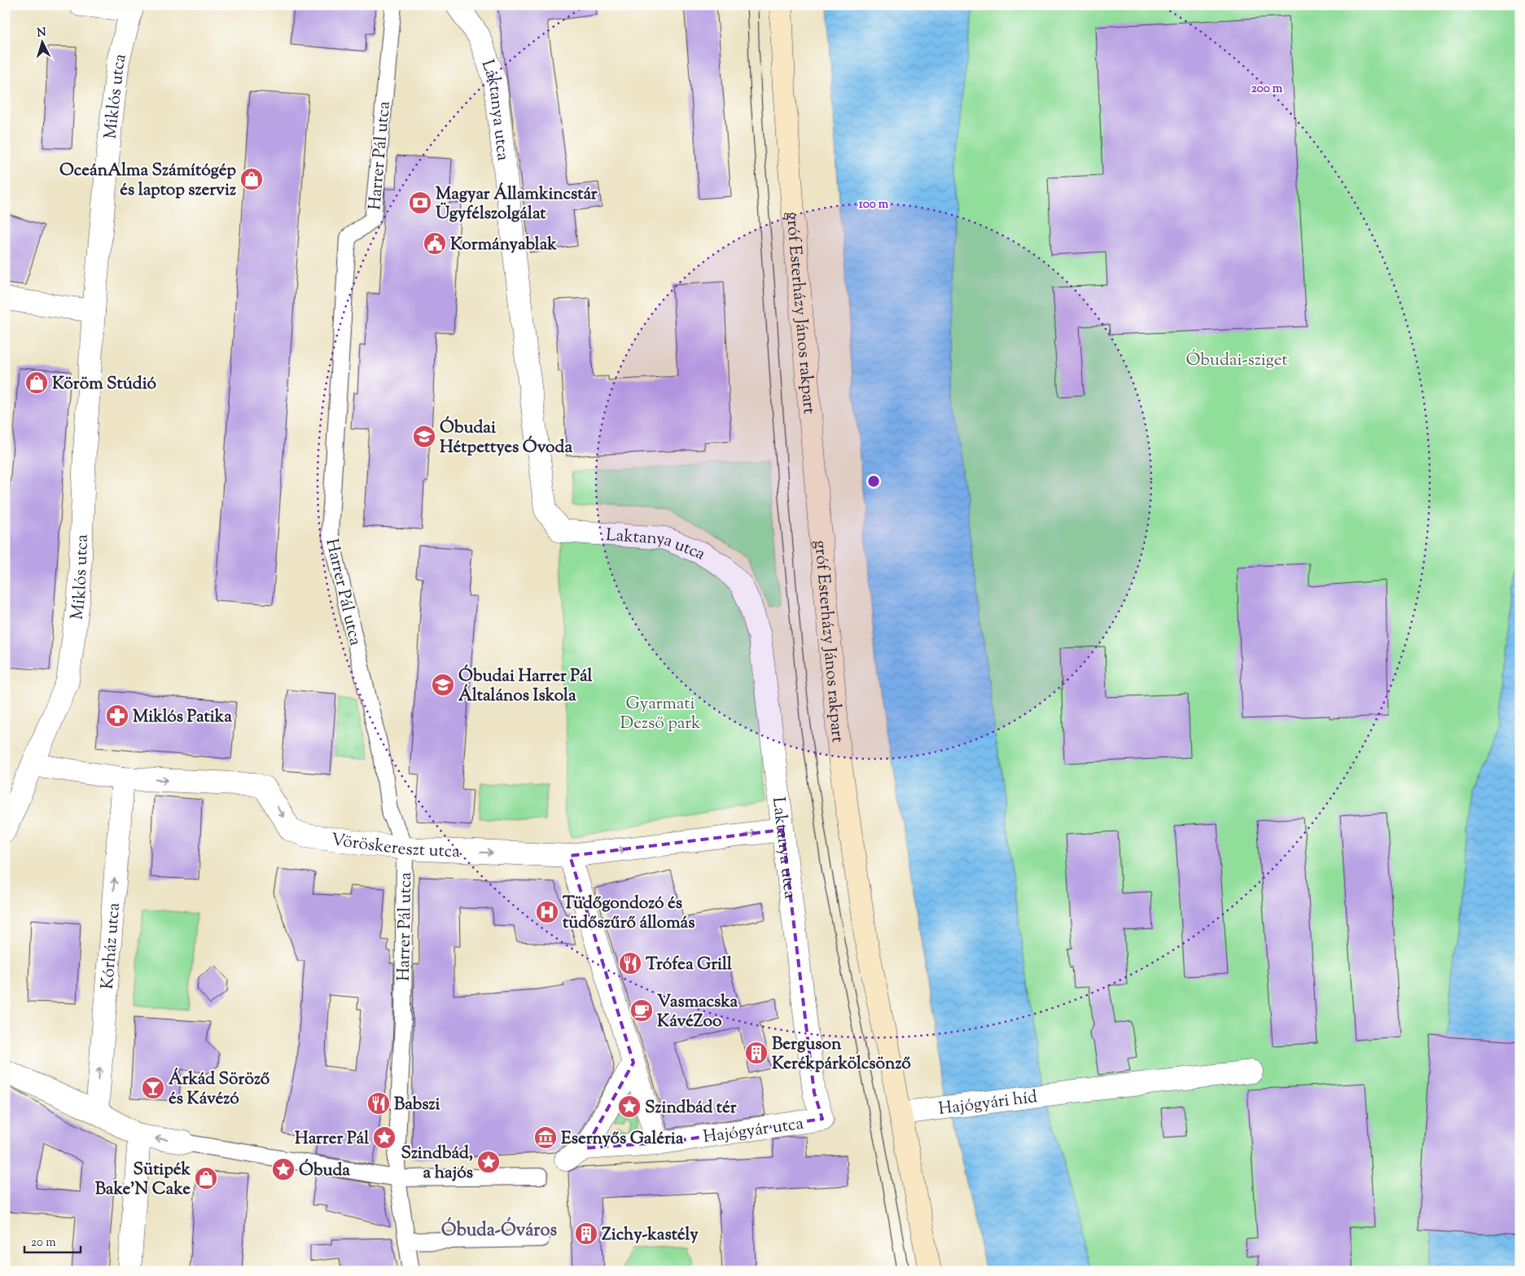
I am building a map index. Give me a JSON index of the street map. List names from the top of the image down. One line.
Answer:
{"streets":{"main road":["gróf Esterházy János rakpart"],"street":["Miklós utca","Laktanya utca","Harrer Pál utca","Vöröskereszt utca","Kórház utca","Hajógyári híd","Hajógyár utca"]},"crossings":[["Miklós utca","Vöröskereszt utca"],["Laktanya utca","Vöröskereszt utca"],["Laktanya utca","Hajógyár utca"],["Harrer Pál utca","Vöröskereszt utca"],["gróf Esterházy János rakpart","Hajógyári híd"],["Vöröskereszt utca","Kórház utca"]],"one_way":["Vöröskereszt utca","Kórház utca"],"districts":["Óbuda-Óváros"],"parks":["Óbudai-sziget","Gyarmati Dezső park"],"places":{"shop":["OceánAlma Számítógép és laptop szerviz","Köröm Stúdió","Sütipék Bake'N Cake"],"bank":["Magyar Államkincstár Ügyfélszolgálat"],"public building":["Kormányablak"],"school or university":["Óbudai Hétpettyes Óvoda","Óbudai Harrer Pál Általános Iskola"],"pharmacy":["Miklós Patika"],"hospital":["Tüdőgondozó és tüdőszűrő állomás"],"restaurant":["Trófea Grill","Babszi"],"cafe":["Vasmacska KávéZoo"],"building":["Berguson Kerékpárkölcsönző","Zichy-kastély"],"bar":["Árkád Söröző és Kávézó"],"place":["Szindbád tér","Harrer Pál","Szindbád, a hajós","Óbuda"],"museum":["Esernyős Galéria"]},"scale_bar":"20 m","north":"top","rings":["200 m","100 m"]}
